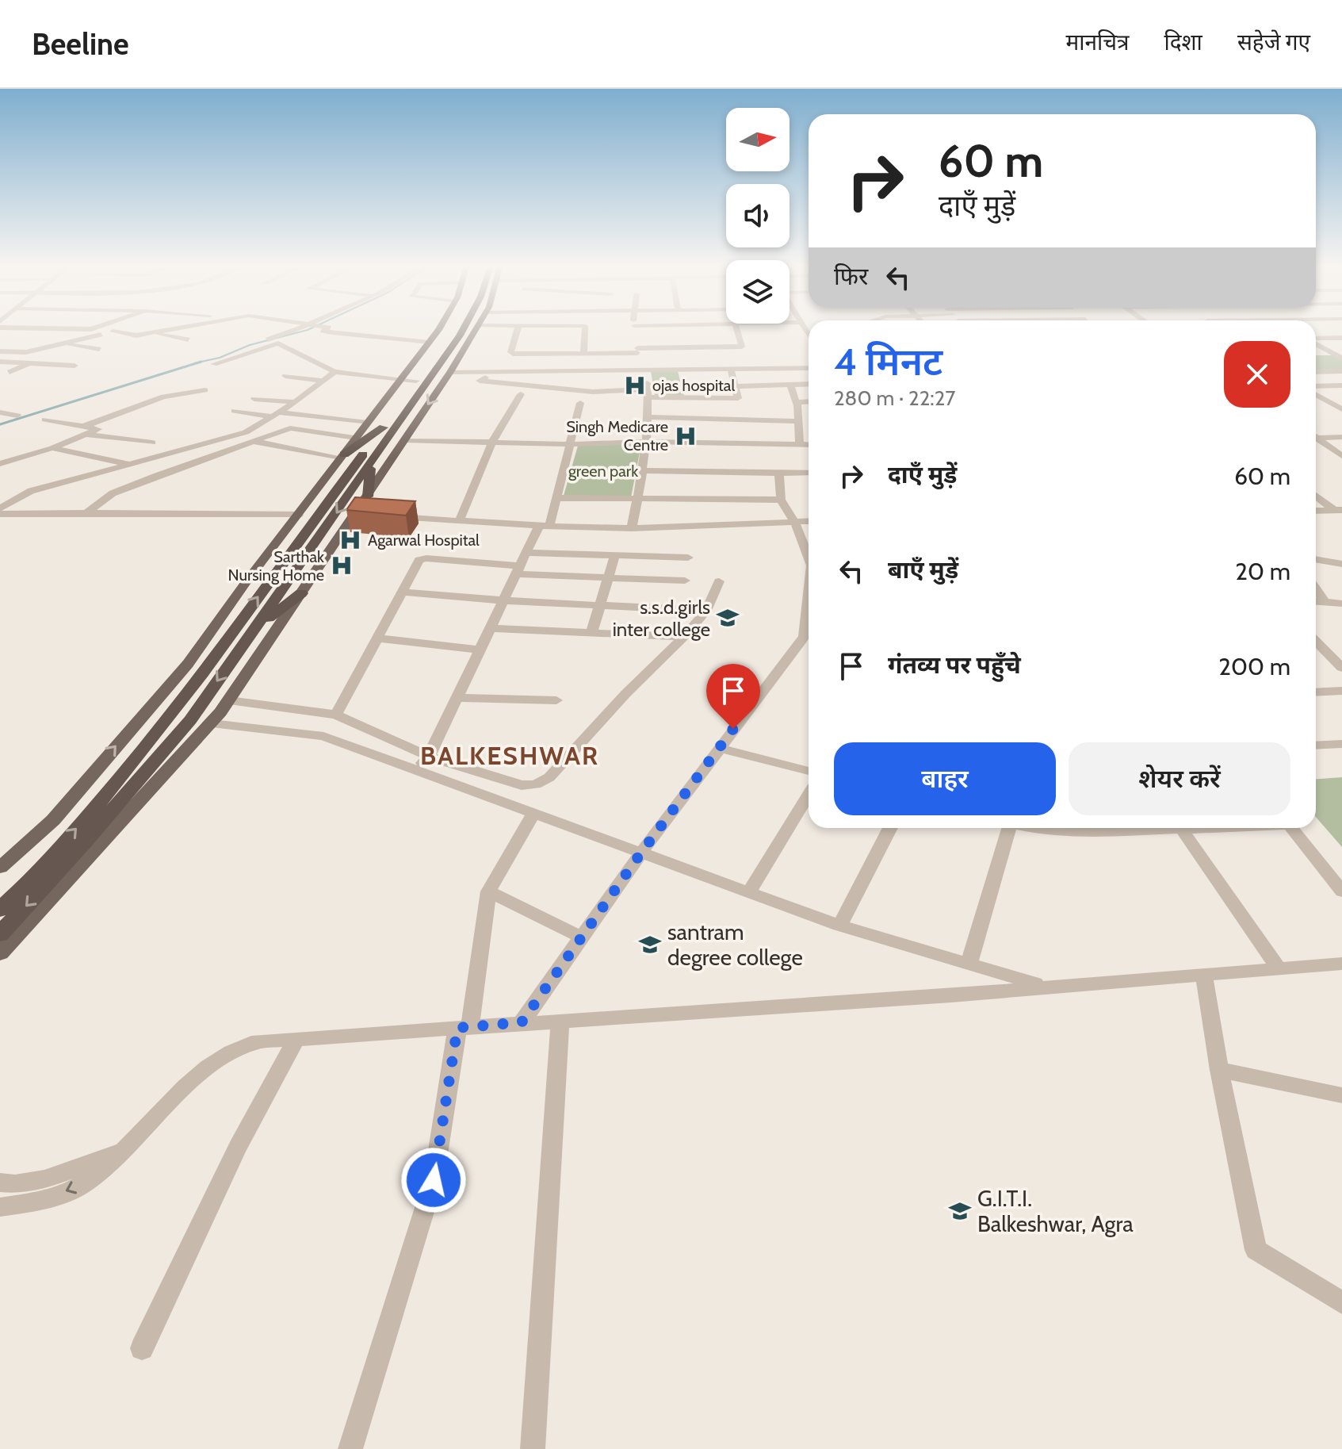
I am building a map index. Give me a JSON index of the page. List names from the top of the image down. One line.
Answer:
{"districts":["BALKESHWAR"],"parks":["green park"],"places":{"hospital":["ojas hospital","Singh Medicare Centre","Agarwal Hospital","Sarthak Nursing Home"],"school or university":["s.s.d.girls inter college","santram degree college","G.I.T.I. Balkeshwar, Agra"]},"north":"right","page":{"header":"Beeline","nav":["मानचित्र","दिशा","सहेजे गए"],"turn":["60 m","दाएँ मुड़ें"],"then":"फिर","heading":["4 मिनट","280 m · 22:27"],"list":[{"name":"दाएँ मुड़ें","value":"60 m"},{"name":"बाएँ मुड़ें","value":"20 m"},{"name":"गंतव्य पर पहुँचे","value":"200 m"}],"buttons":["बाहर","शेयर करें"]}}
